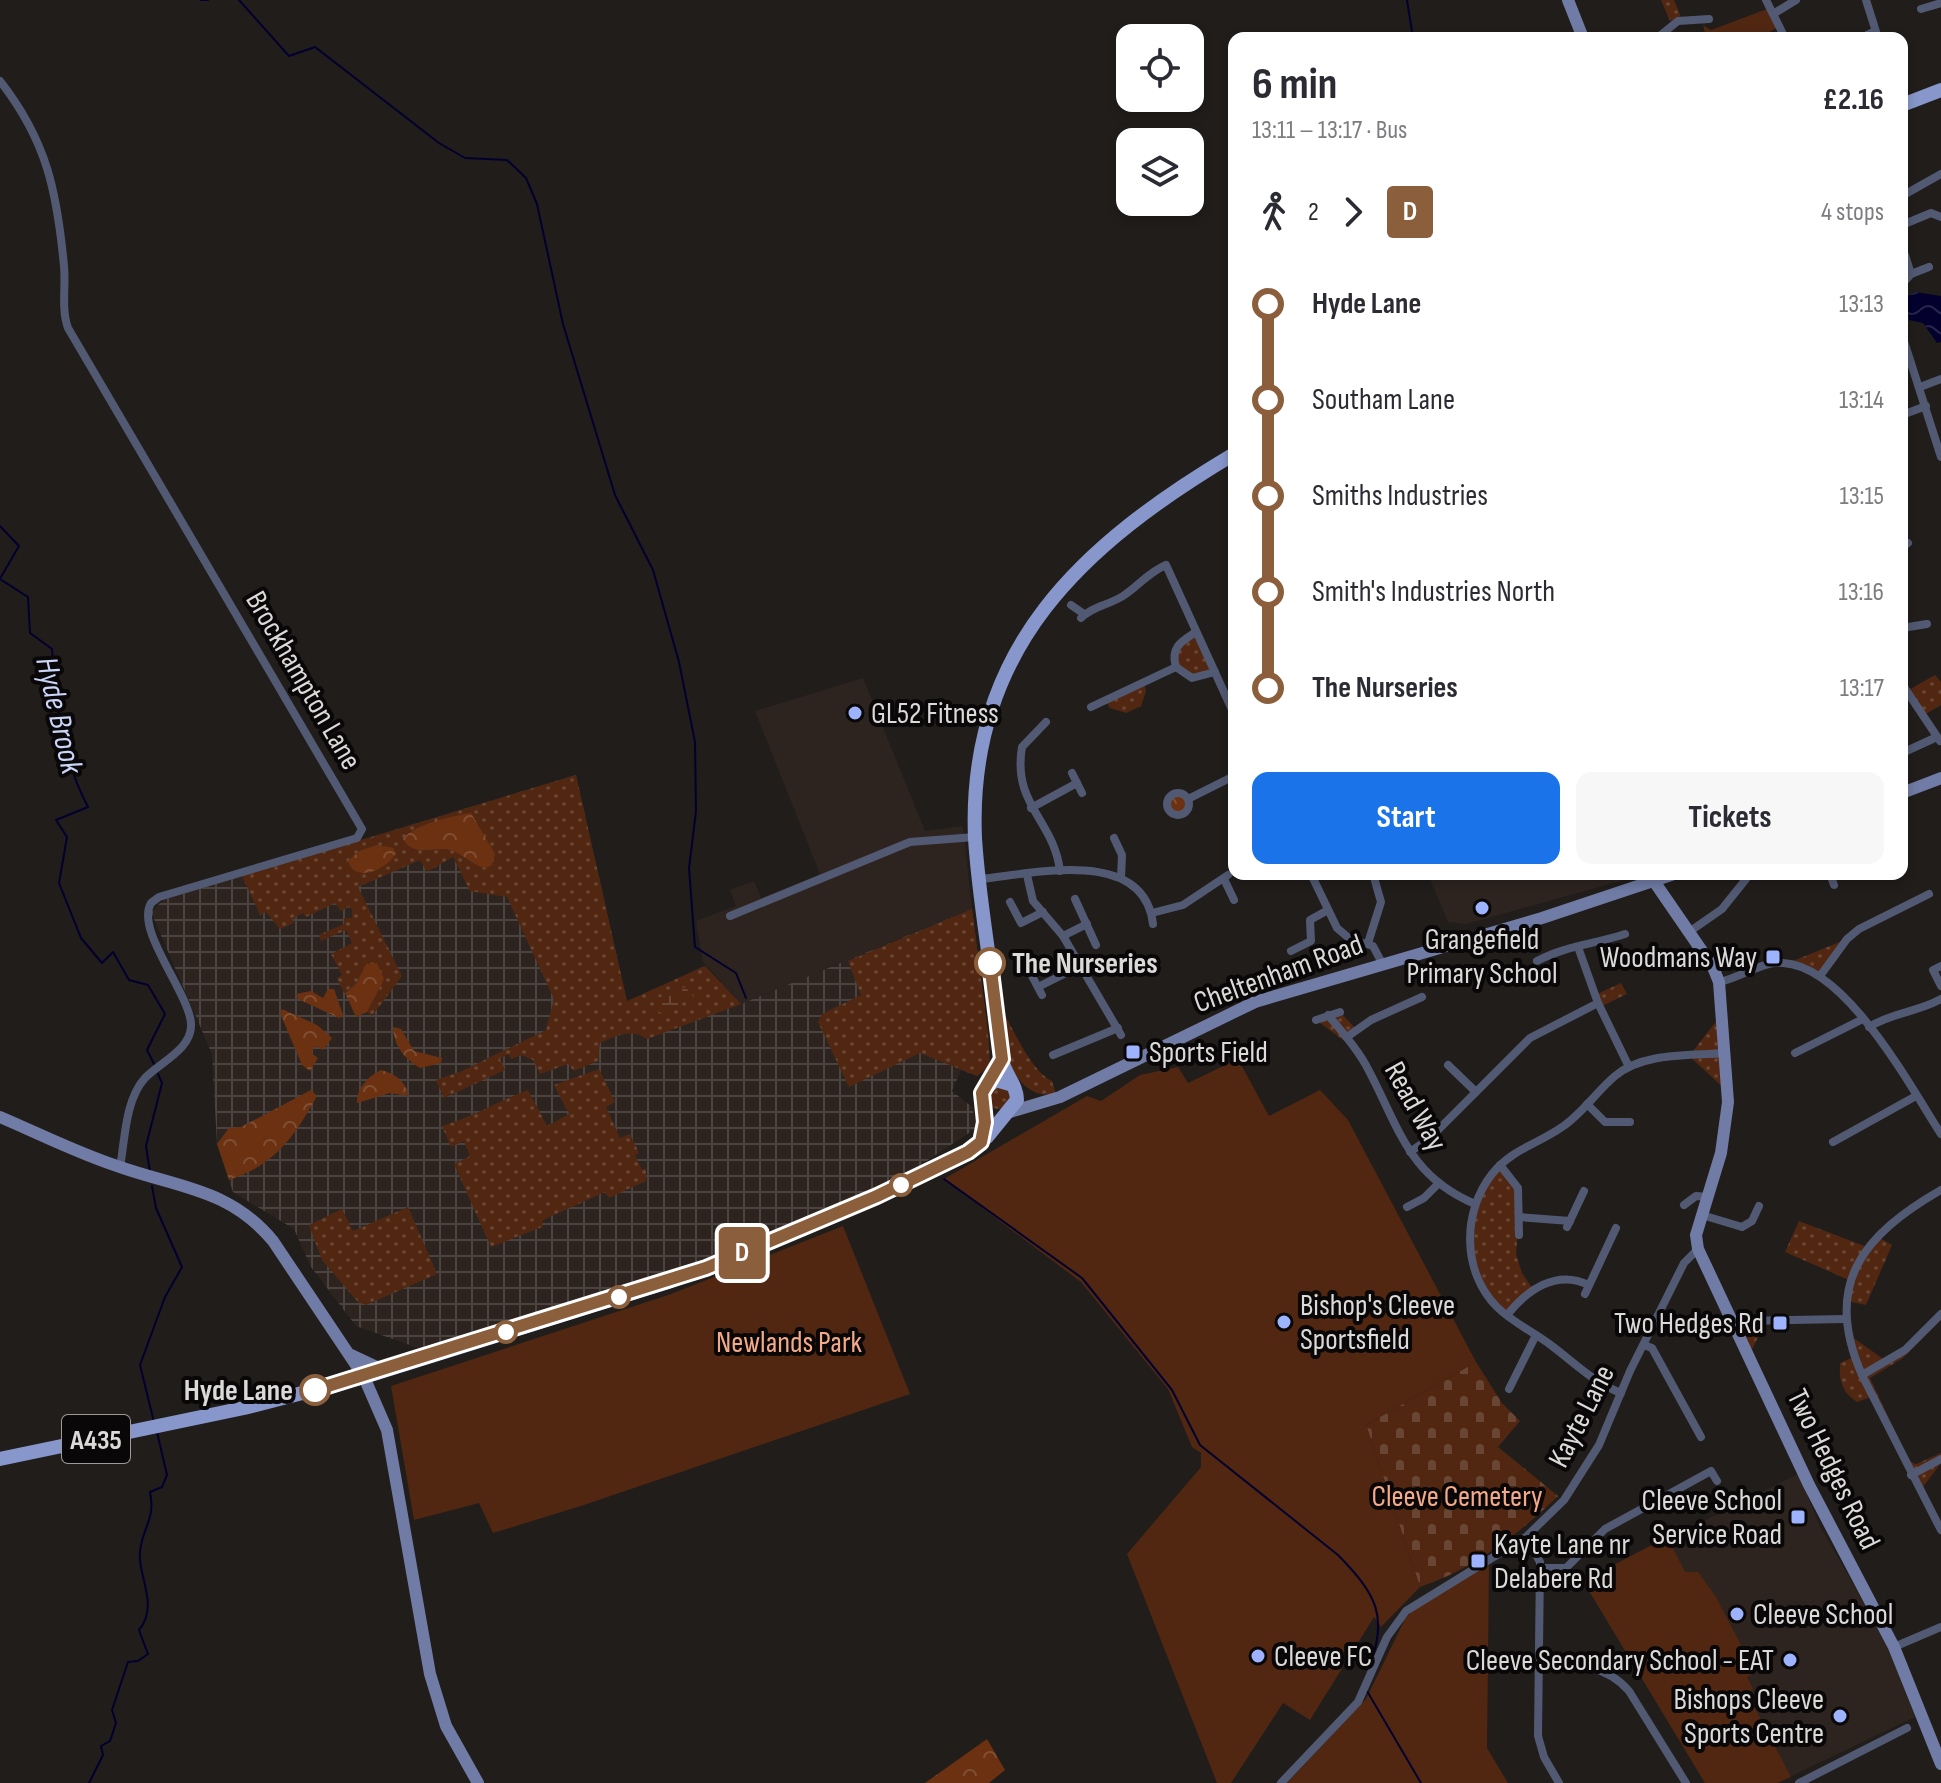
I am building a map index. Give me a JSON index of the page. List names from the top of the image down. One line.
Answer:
{"streets":{"main road":["A435"],"street":["Brockhampton Lane","Cheltenham Road","Read Way","Kayte Lane","Two Hedges Road"]},"crossings":[["Cheltenham Road","A435"],["Kayte Lane","Two Hedges Road"]],"water":["Hyde Brook"],"parks":["Newlands Park","Cleeve Cemetery"],"places":{"other":["GL52 Fitness","Grangefield Primary School","The Nurseries","Bishop's Cleeve Sportsfield","Hyde Lane","Cleeve School","Cleeve FC","Cleeve Secondary School - EAT","Bishops Cleeve Sports Centre"],"transit":["Woodmans Way","Sports Field","Two Hedges Rd","Cleeve School Service Road","Kayte Lane nr Delabere Rd"]},"lines":["bus line D"],"page":{"on_map":"D","heading":["6 min","13:11 – 13:17 · Bus","£2.16"],"legs":["2","D","4 stops"],"list":[{"name":"Hyde Lane","value":"13:13"},{"name":"Southam Lane","value":"13:14"},{"name":"Smiths Industries","value":"13:15"},{"name":"Smith's Industries North","value":"13:16"},{"name":"The Nurseries","value":"13:17"}],"buttons":["Start","Tickets"]}}
